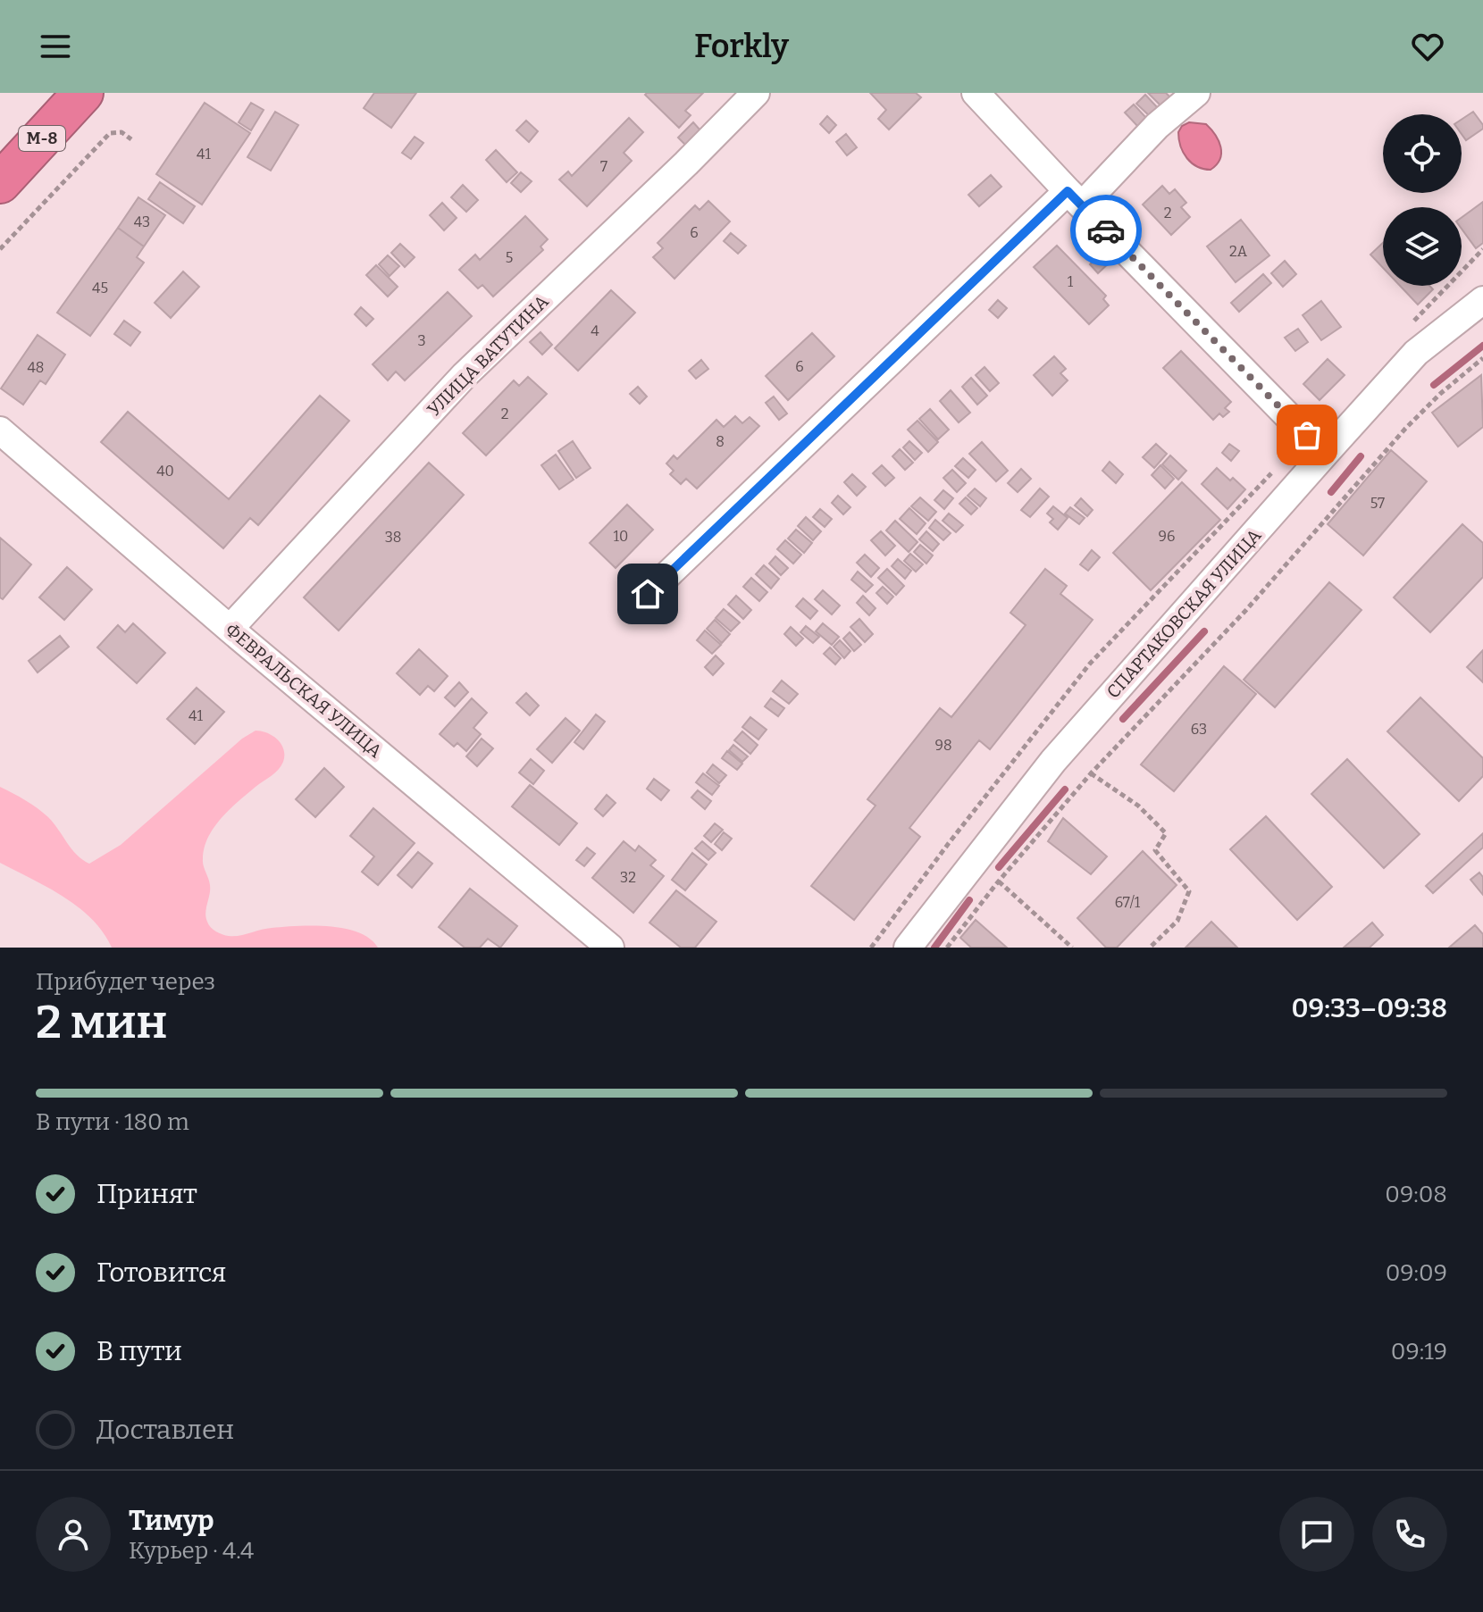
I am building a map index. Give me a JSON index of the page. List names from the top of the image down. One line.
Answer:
{"streets":{"highway":["М-8"],"street":["УЛИЦА ВАТУТИНА","СПАРТАКОВСКАЯ УЛИЦА","ФЕВРАЛЬСКАЯ УЛИЦА"]},"crossings":[["УЛИЦА ВАТУТИНА","ФЕВРАЛЬСКАЯ УЛИЦА"]],"house_numbers":["41","7","2","43","6","2А","5","1","45","4","3","6","48","2","8","40","57","10","96","38","41","63","98","32","67/1"],"page":{"header":"Forkly","heading":["2 мин","Прибудет через","09:33–09:38"],"panel":["Тимур","Курьер · 4.4"],"bar":"В пути · 180 m","list":[["Принят","09:08"],["Готовится","09:09"],["В пути","09:19"],"Доставлен"]}}
